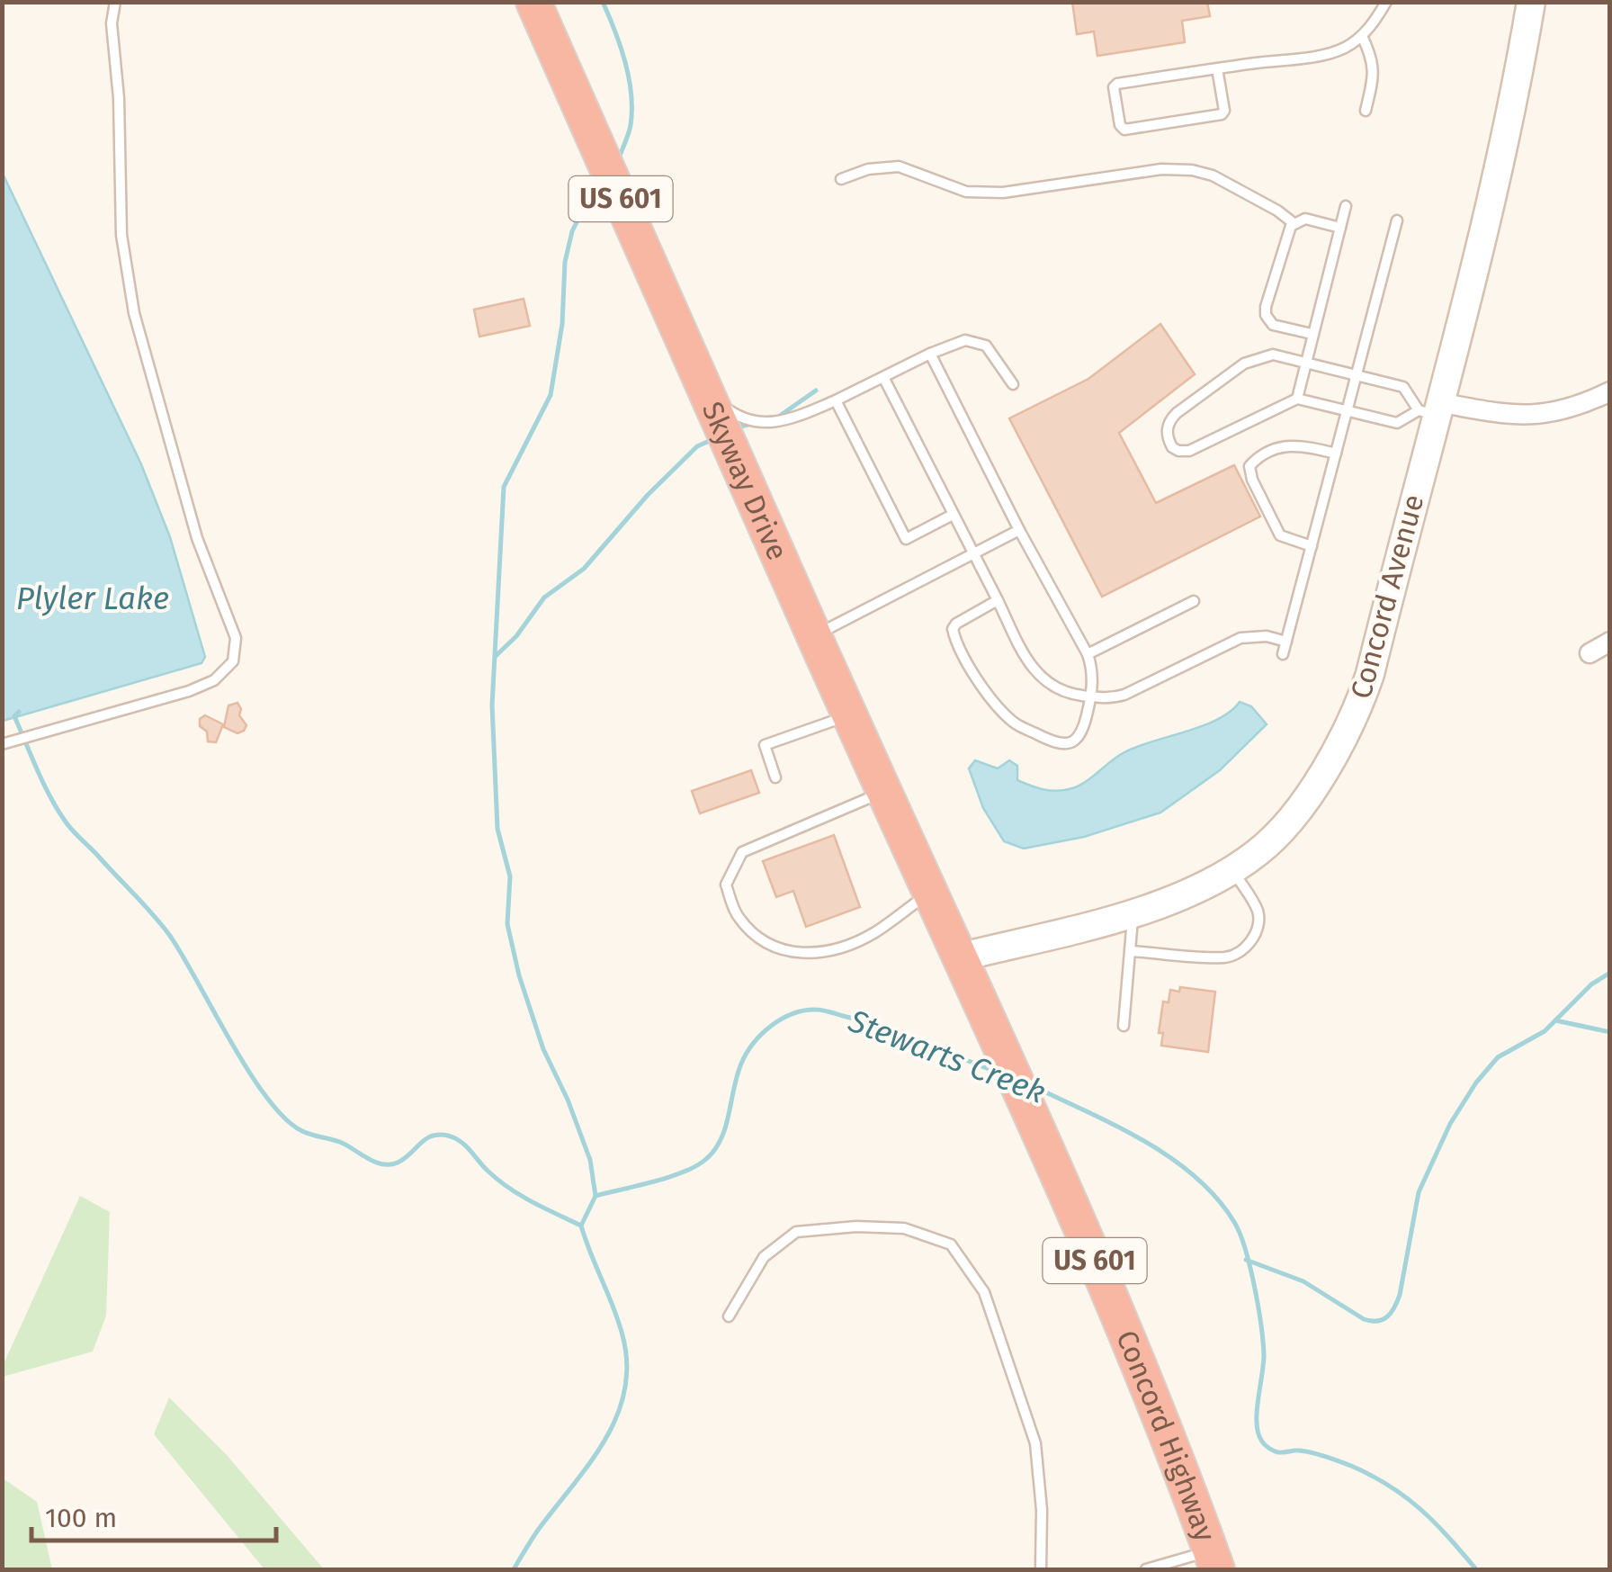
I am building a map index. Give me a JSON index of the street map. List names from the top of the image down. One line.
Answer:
{"streets":{"highway":["US 601","Skyway Drive","Concord Highway"],"street":["Concord Avenue"]},"crossings":[["Skyway Drive","Concord Avenue"],["Skyway Drive","Concord Highway"],["Concord Avenue","Concord Highway"]],"water":["Plyler Lake","Stewarts Creek"],"scale_bar":"100 m"}
